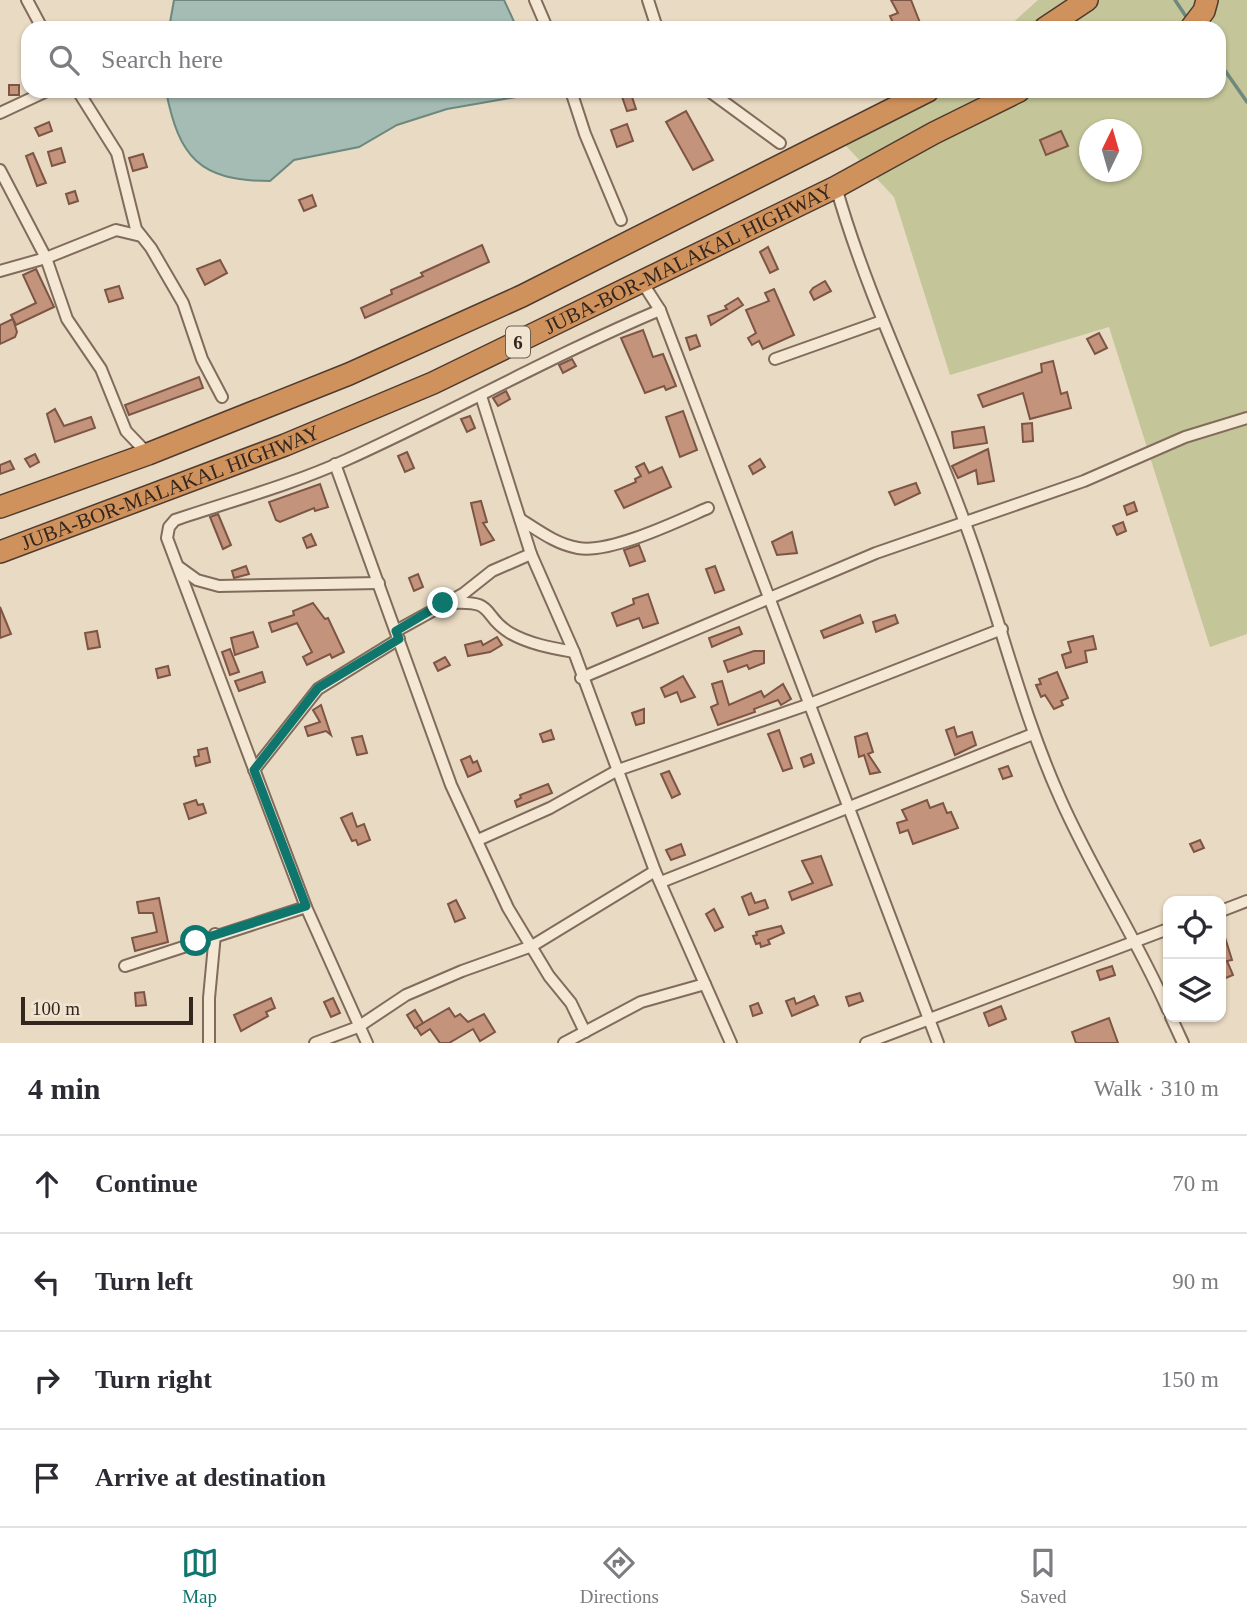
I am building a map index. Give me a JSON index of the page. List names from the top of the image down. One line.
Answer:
{"streets":{"highway":["JUBA-BOR-MALAKAL HIGHWAY","6"]},"scale_bar":"100 m","north":"top","page":{"search":"Search here","scale":"100 m","heading":["4 min","Walk · 310 m"],"list":[["Continue","70 m"],["Turn left","90 m"],["Turn right","150 m"],"Arrive at destination"],"nav":["Map","Directions","Saved"]}}
